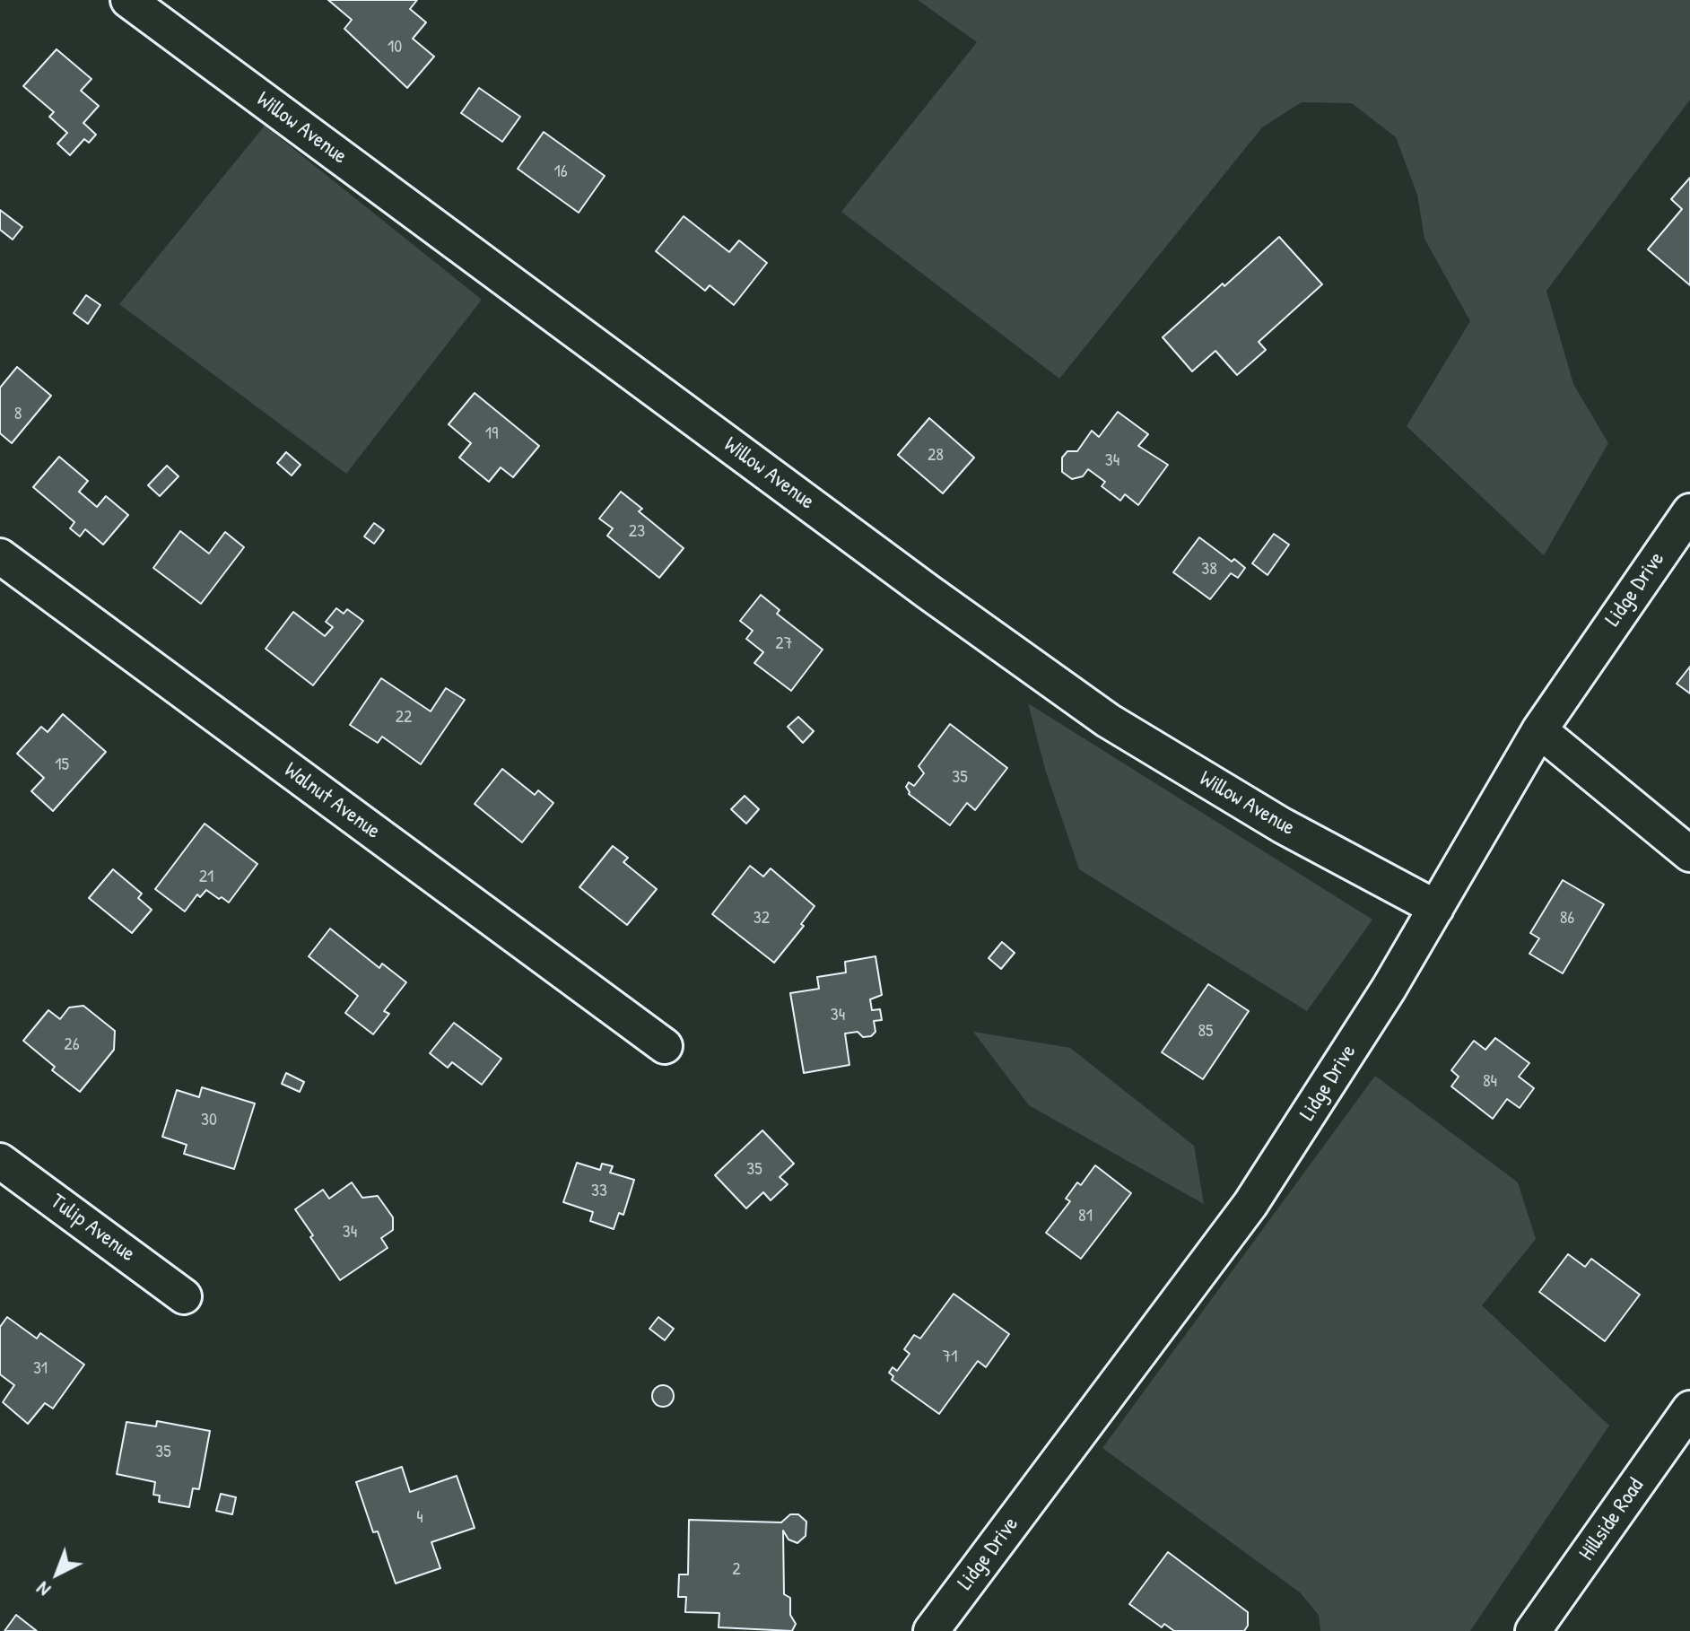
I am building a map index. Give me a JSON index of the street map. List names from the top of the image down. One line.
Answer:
{"streets":{"street":["Willow Avenue","Lidge Drive","Walnut Avenue","Tulip Avenue","Hillside Road"]},"crossings":[["Willow Avenue","Lidge Drive"]],"house_numbers":["10","16","8","19","28","34","23","38","27","22","15","35","21","32","86","34","85","26","84","30","35","33","81","34","71","31","35","4","2"],"north":"bottom left"}
